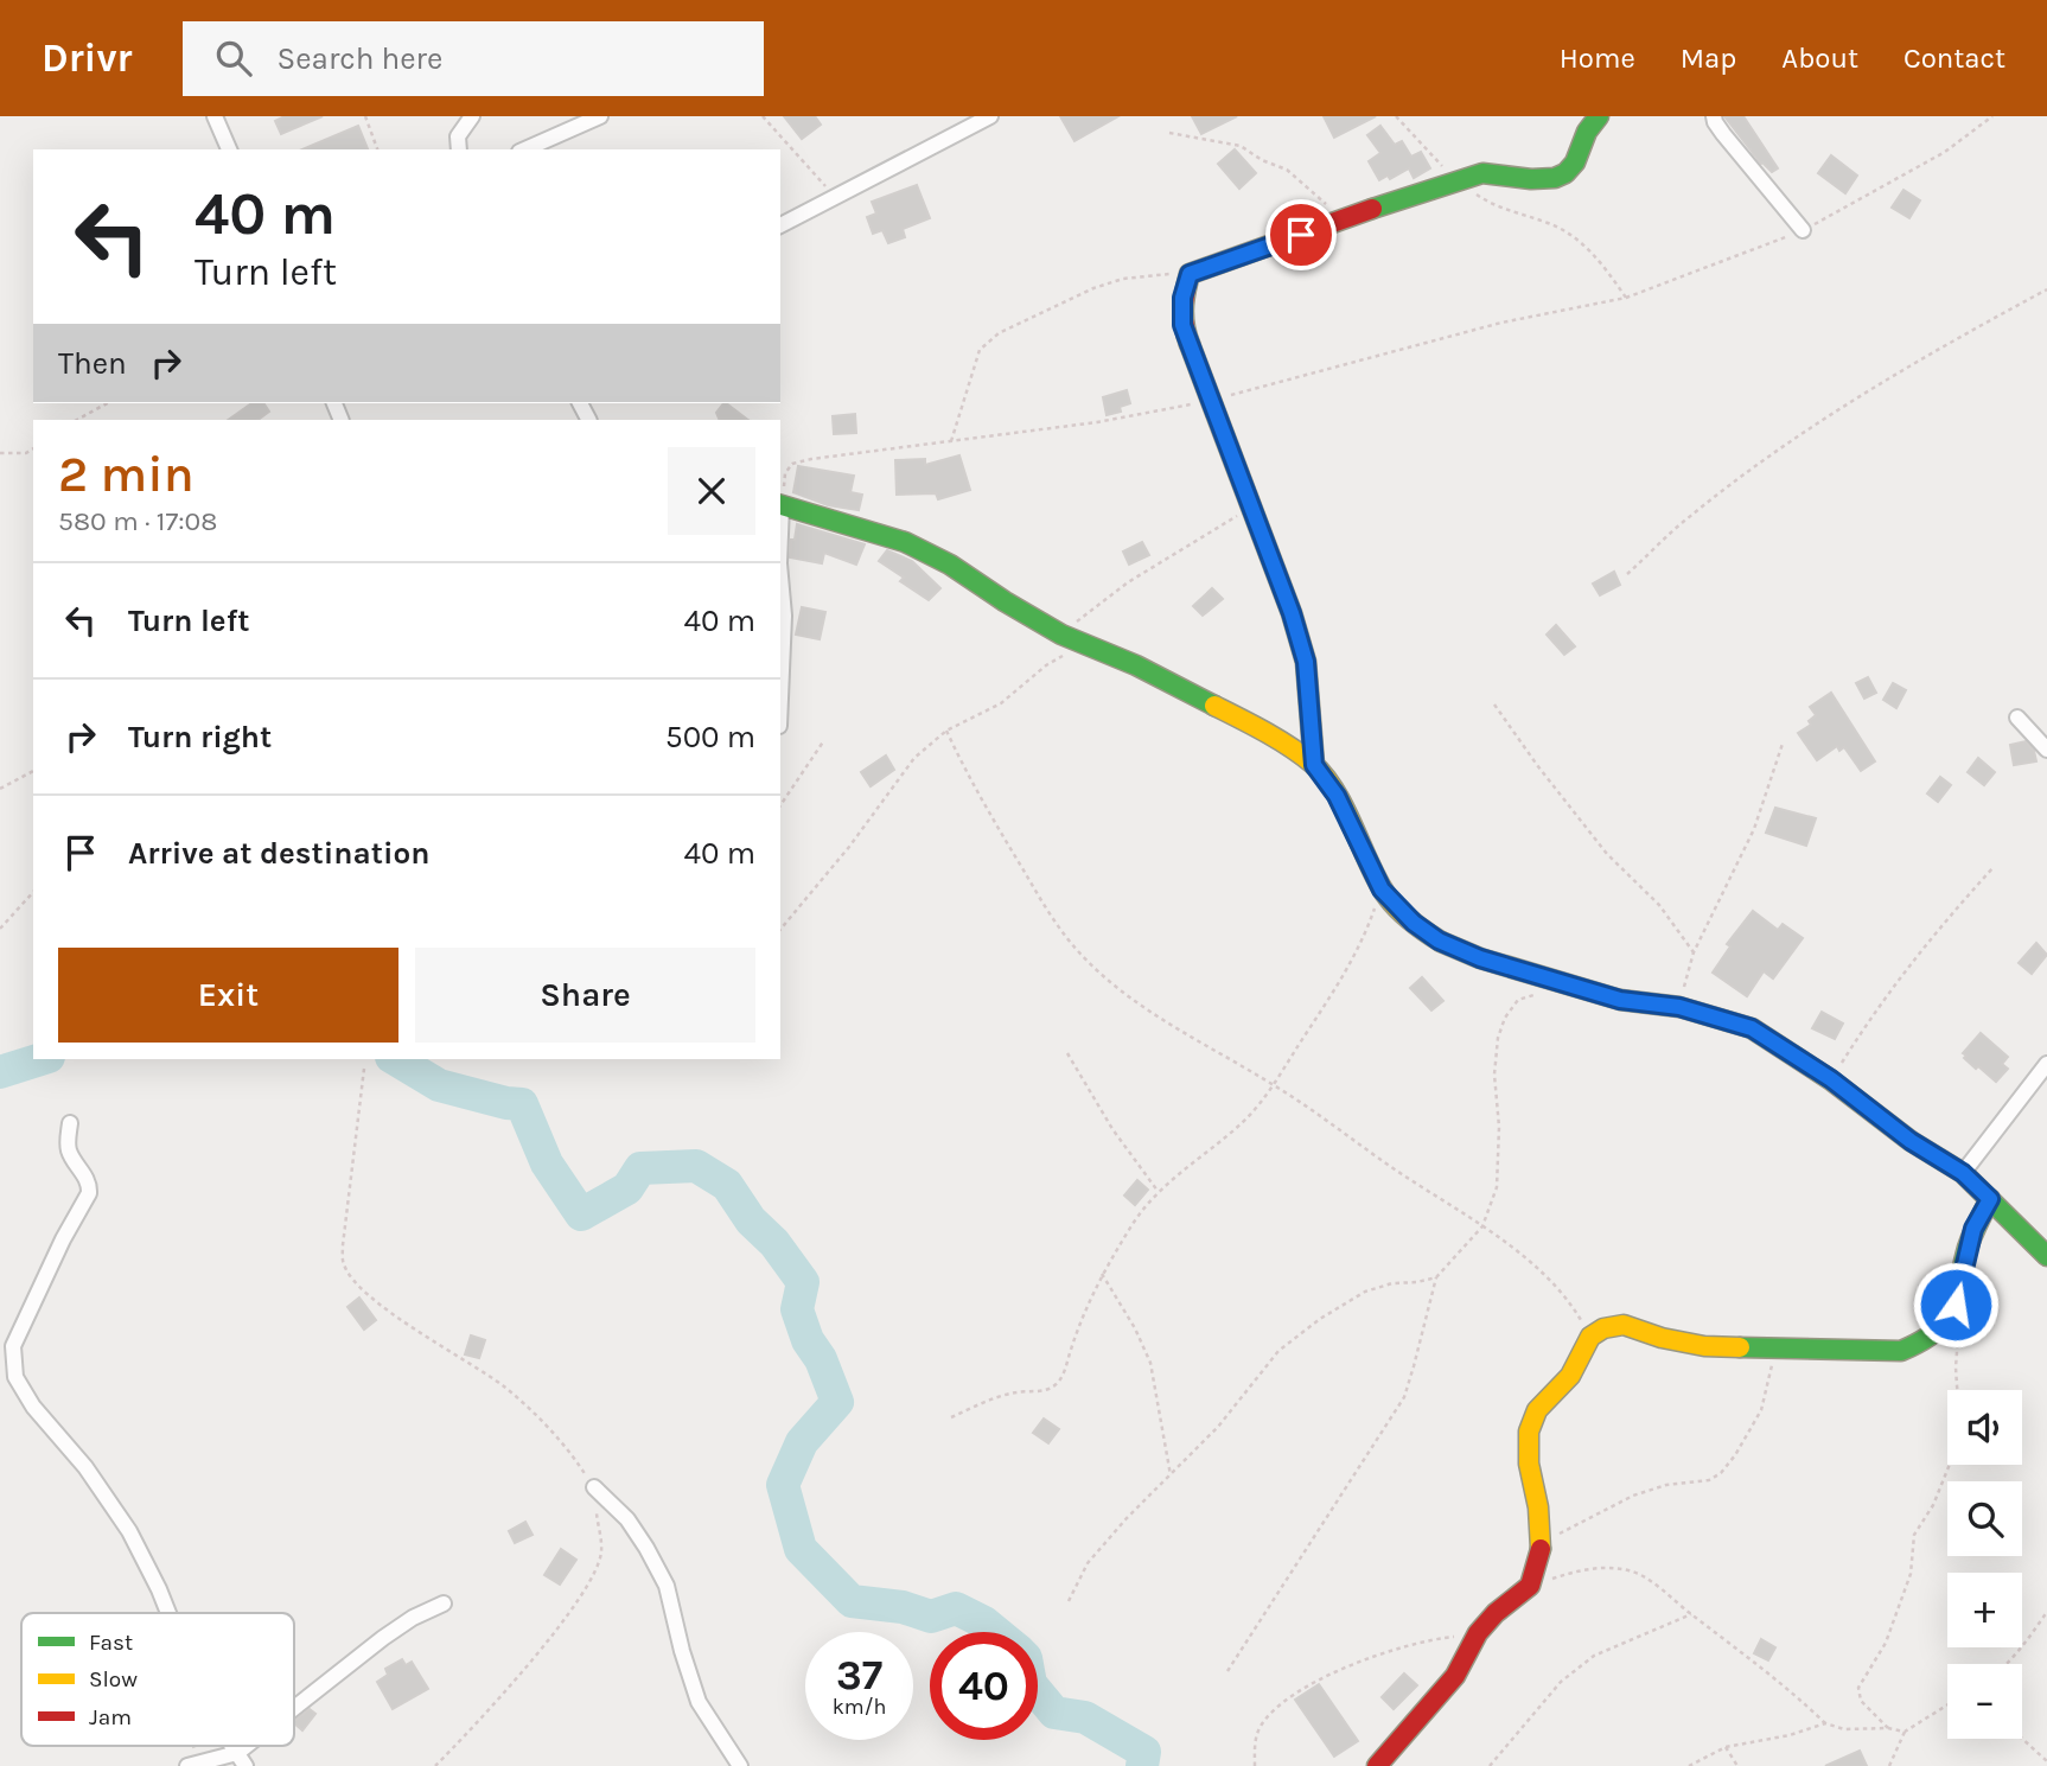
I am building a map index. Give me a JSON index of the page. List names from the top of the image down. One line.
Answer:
{"legend":["Fast","Slow","Jam"],"page":{"header":"Drivr","search":"Search here","nav":["Home","Map","About","Contact"],"turn":["40 m","Turn left"],"then":"Then","heading":["2 min","580 m · 17:08"],"list":[{"name":"Turn left","value":"40 m"},{"name":"Turn right","value":"500 m"},{"name":"Arrive at destination","value":"40 m"}],"buttons":["Exit","Share"],"map_buttons":["+","−"],"speed":"37 km/h","limit":"40"}}
